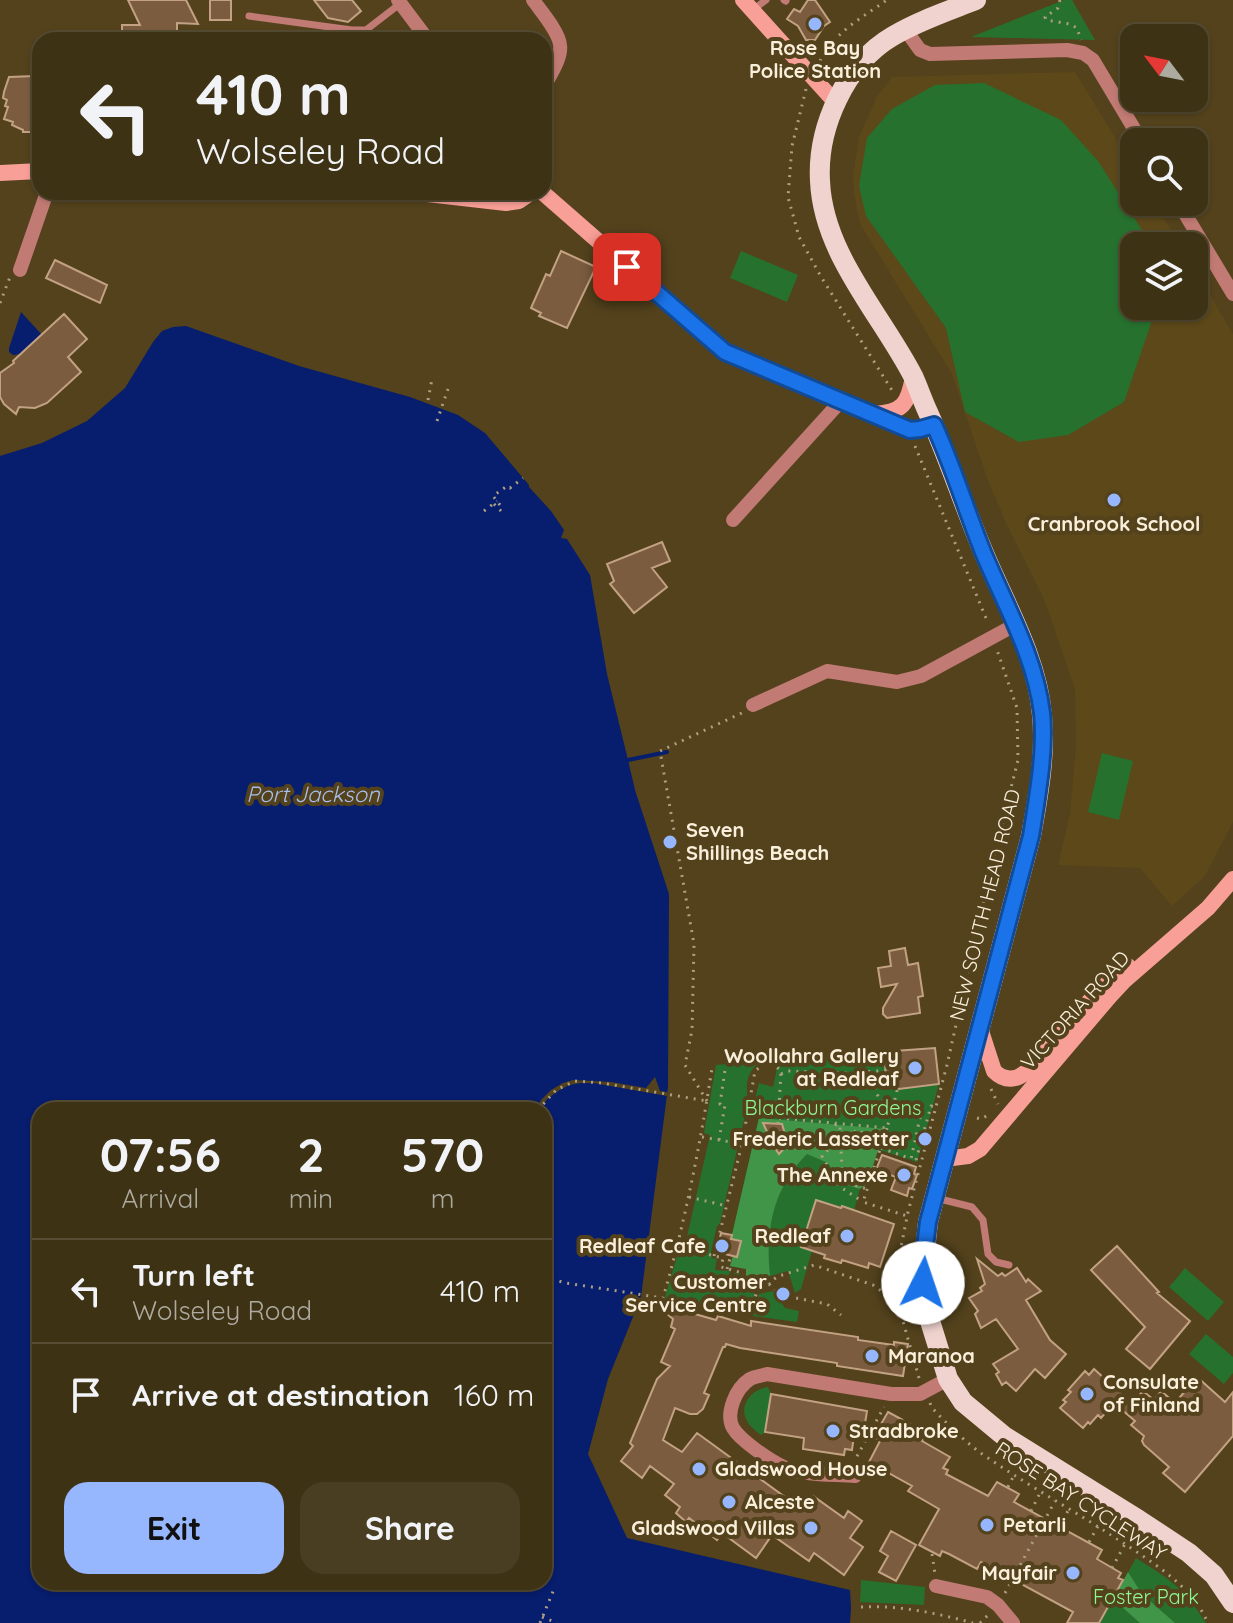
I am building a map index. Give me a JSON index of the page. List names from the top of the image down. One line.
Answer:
{"streets":{"main road":["NEW SOUTH HEAD ROAD"],"street":["VICTORIA ROAD"],"path":["ROSE BAY CYCLEWAY"]},"crossings":[["NEW SOUTH HEAD ROAD","VICTORIA ROAD"]],"water":["Port Jackson"],"parks":["Blackburn Gardens","Foster Park"],"places":["Rose Bay Police Station","Cranbrook School","Seven Shillings Beach","Woollahra Gallery at Redleaf","Frederic Lassetter","The Annexe","Redleaf","Redleaf Cafe","Customer Service Centre","Maranoa","Consulate of Finland","Stradbroke","Gladswood House","Alceste","Petarli","Gladswood Villas","Mayfair"],"north":"top left","page":{"turn":["410 m","Wolseley Road"],"eta":["07:56","Arrival","2","min","570","m"],"list":[{"name":"Turn left","note":"Wolseley Road","value":"410 m"},{"name":"Arrive at destination","value":"160 m"}],"buttons":["Exit","Share"]}}
